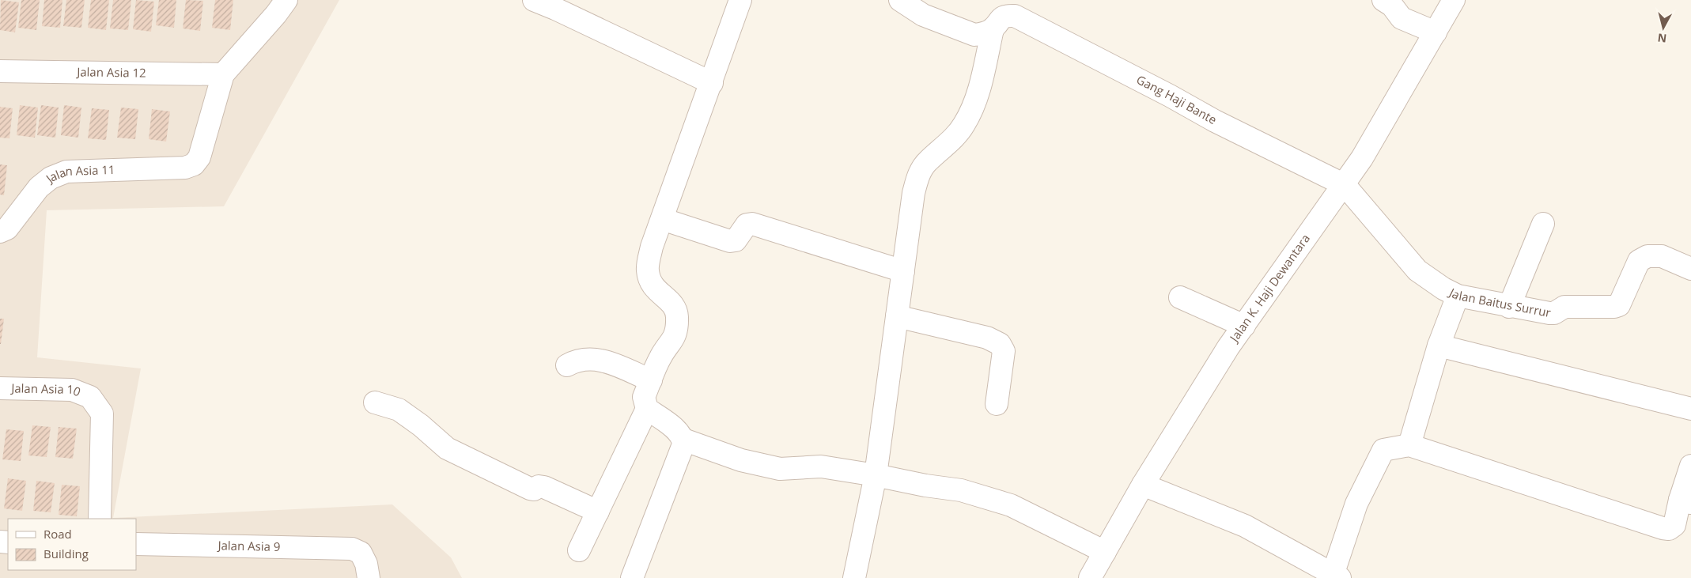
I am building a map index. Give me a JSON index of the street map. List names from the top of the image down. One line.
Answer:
{"streets":{"street":["Jalan Asia 12","Gang Haji Bante","Jalan Asia 11","Jalan K. Haji Dewantara","Jalan Baitus Surrur","Jalan Asia 10","Jalan Asia 9"]},"crossings":[["Jalan Asia 12","Jalan Asia 11"],["Gang Haji Bante","Jalan K. Haji Dewantara"],["Gang Haji Bante","Jalan Baitus Surrur"],["Jalan K. Haji Dewantara","Jalan Baitus Surrur"]],"legend":["Road","Building"],"north":"bottom"}
